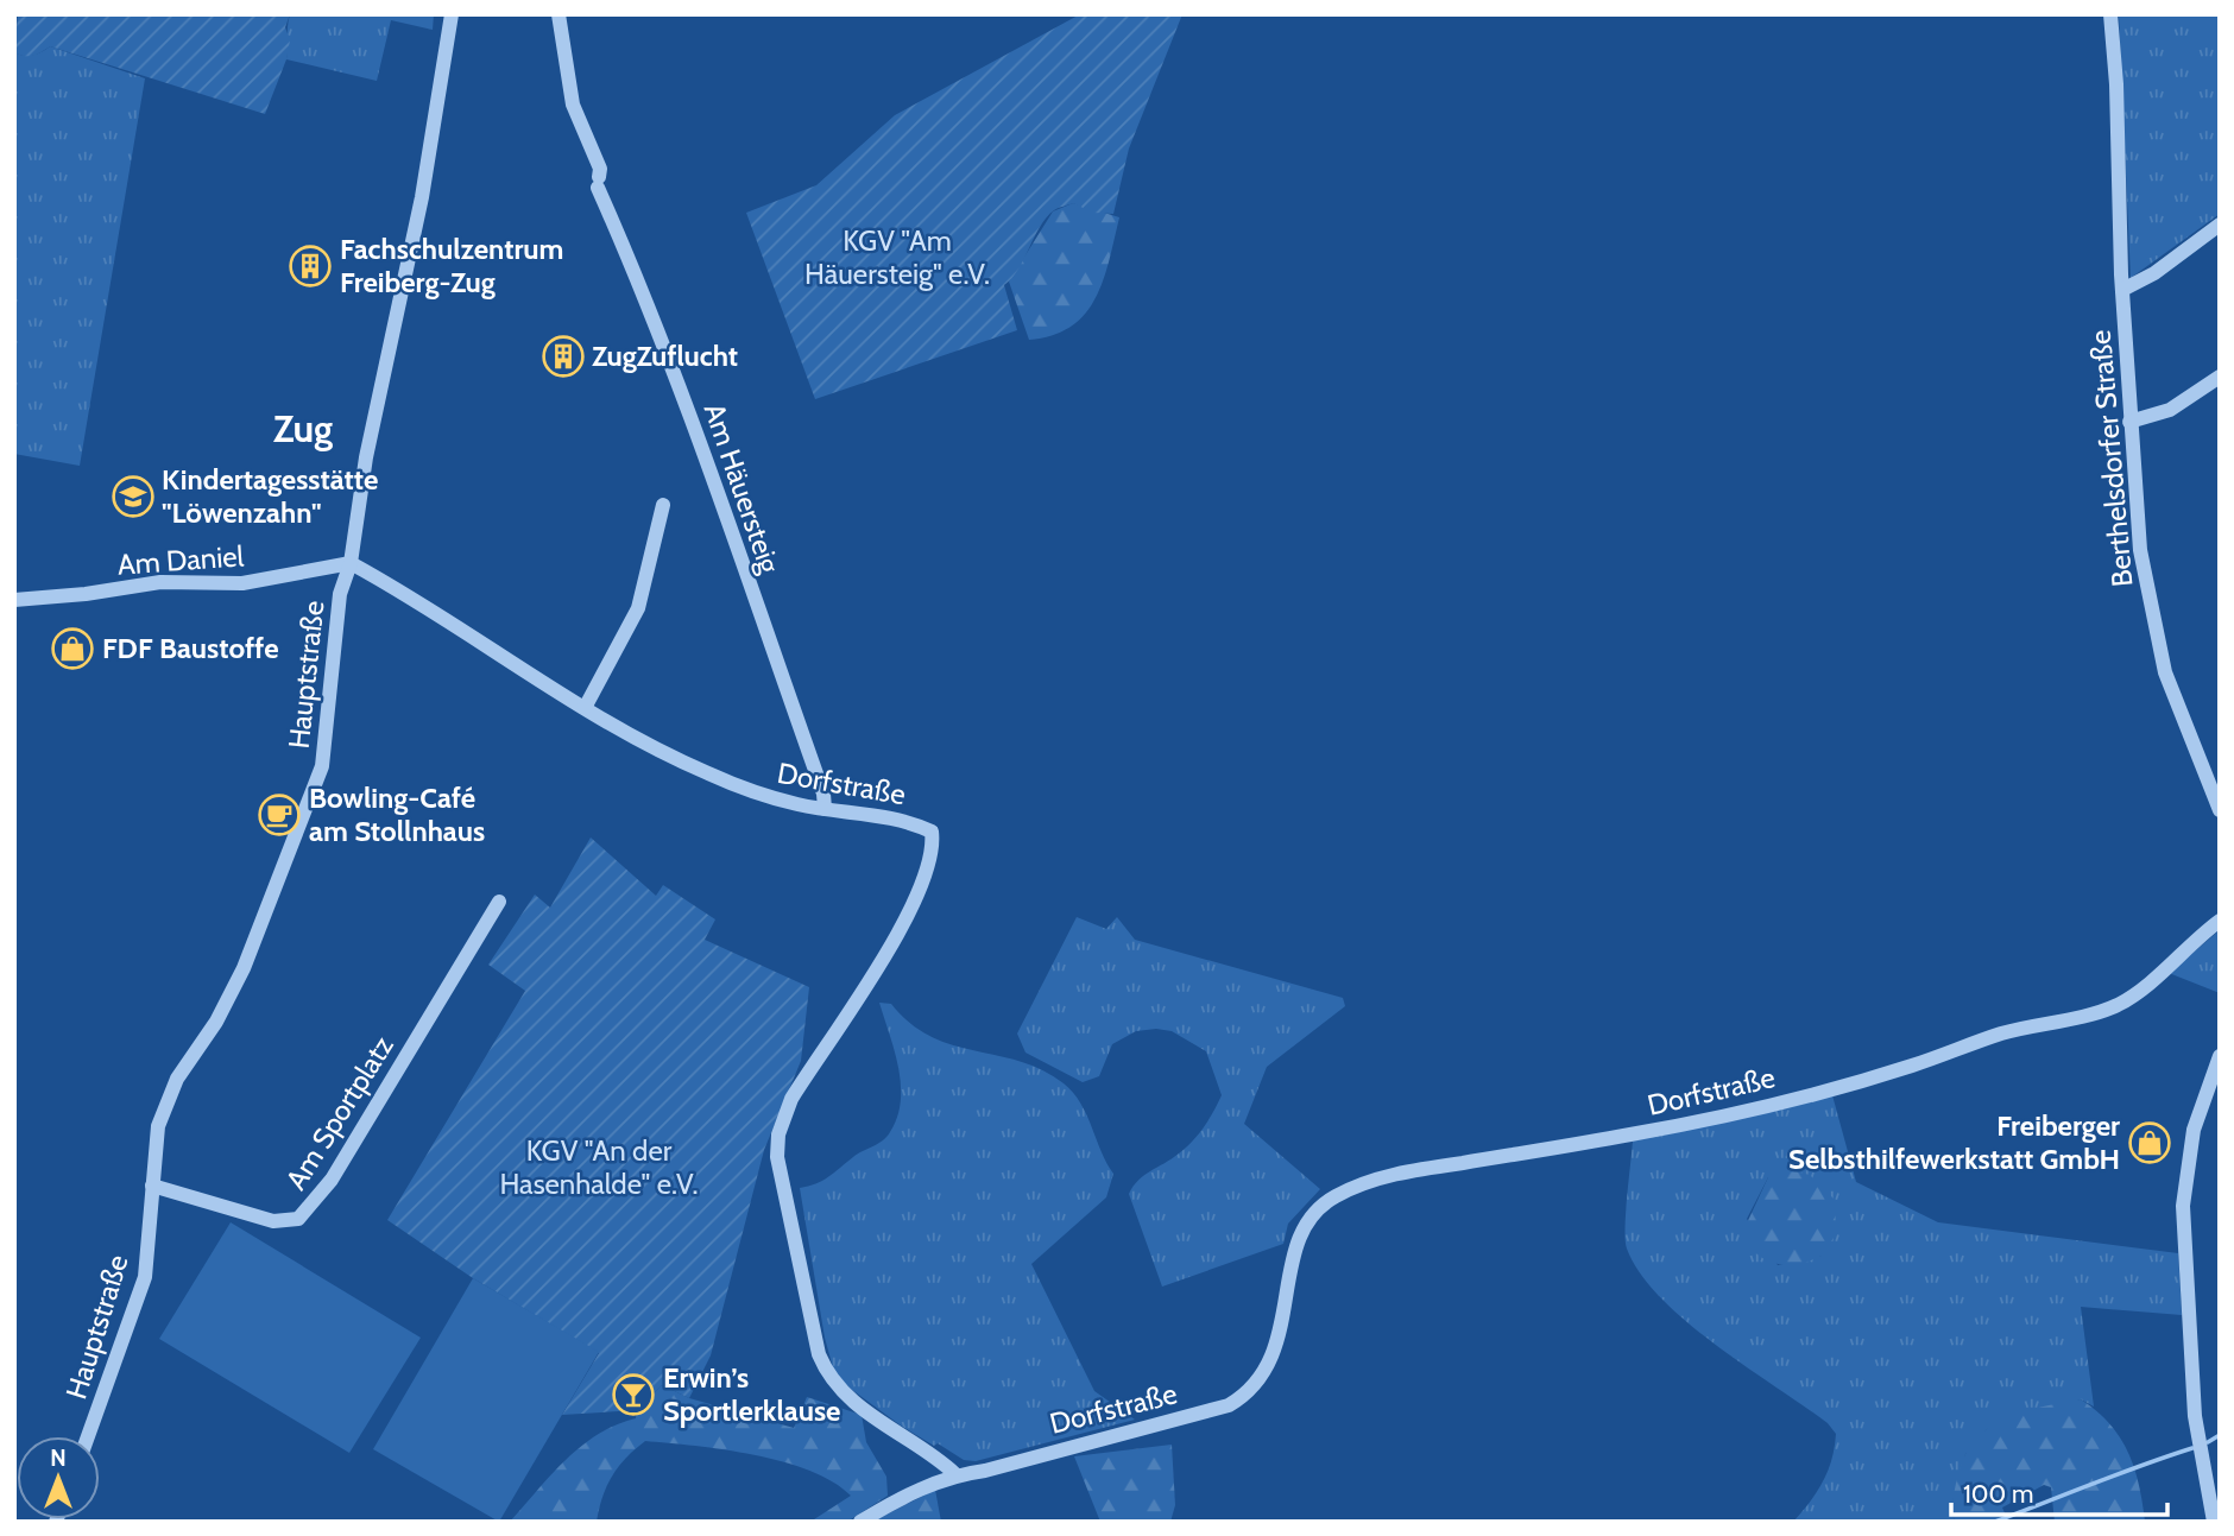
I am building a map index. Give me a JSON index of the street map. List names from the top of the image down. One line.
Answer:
{"streets":{"street":["Berthelsdorfer Straße","Am Häuersteig","Am Daniel","Hauptstraße","Dorfstraße","Am Sportplatz"]},"crossings":[["Am Häuersteig","Dorfstraße"],["Am Daniel","Hauptstraße"],["Am Daniel","Dorfstraße"],["Hauptstraße","Dorfstraße"],["Hauptstraße","Am Sportplatz"]],"districts":["Zug"],"parks":["KGV \"Am Häuersteig\" e.V.","KGV \"An der Hasenhalde\" e.V."],"places":{"building":["Fachschulzentrum Freiberg-Zug","ZugZuflucht"],"school or university":["Kindertagesstätte \"Löwenzahn\""],"shop":["FDF Baustoffe","Freiberger Selbsthilfewerkstatt GmbH"],"cafe":["Bowling-Café am Stollnhaus"],"bar":["Erwin’s Sportlerklause"]},"scale_bar":"100 m","north":"top"}
